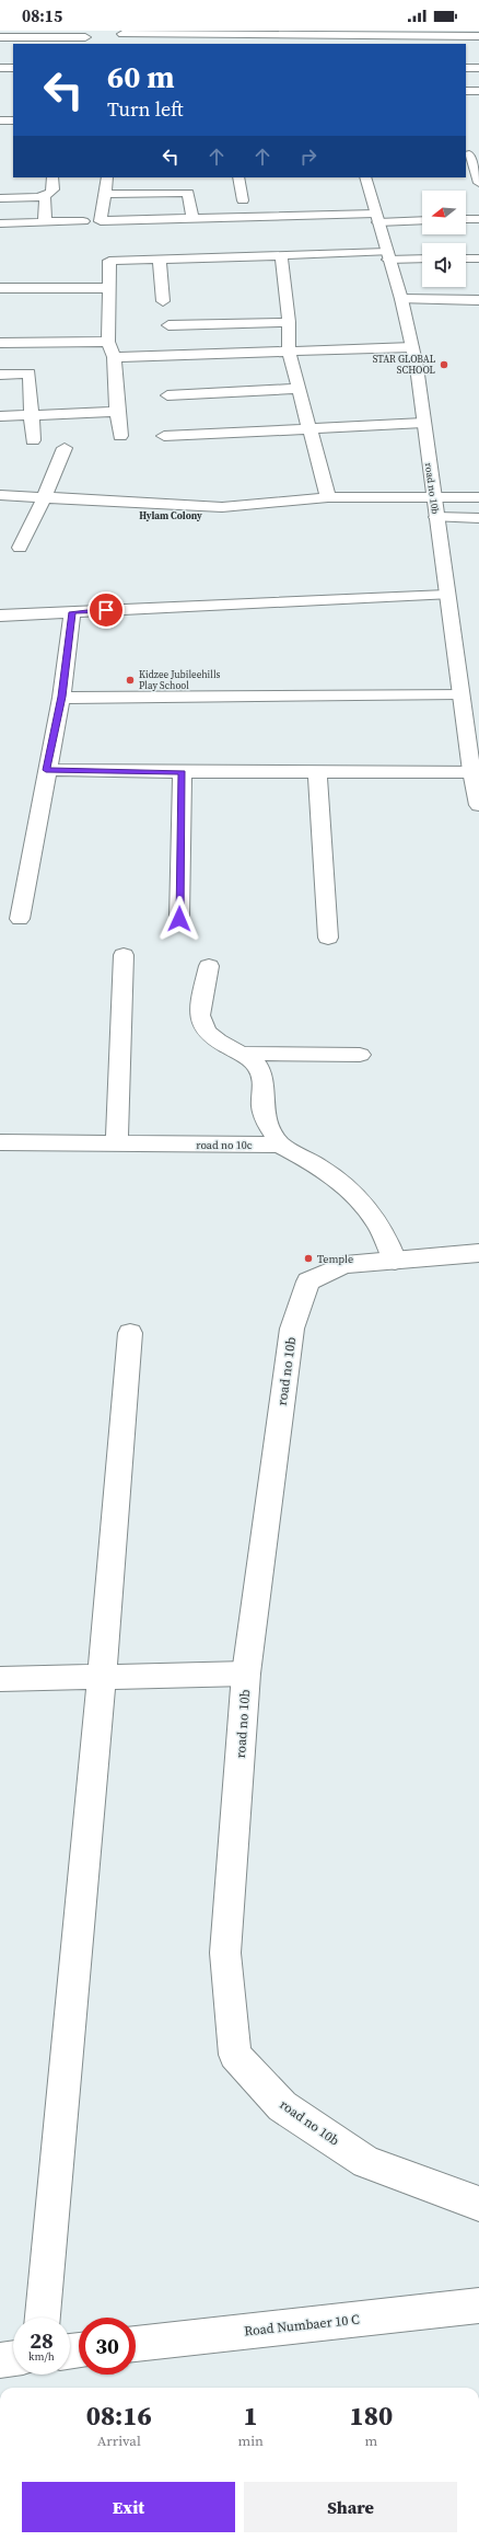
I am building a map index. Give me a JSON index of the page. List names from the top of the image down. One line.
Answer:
{"streets":{"street":["road no 10b","road no 10c","Road Numbaer 10 C"]},"crossings":[["road no 10b","road no 10c"]],"districts":["Hylam Colony"],"places":["STAR GLOBAL SCHOOL","Kidzee Jubileehills Play School","Temple"],"north":"left","page":{"status":"08:15","turn":["60 m","Turn left"],"speed":"28 km/h","limit":"30","eta":["08:16","Arrival","1","min","180","m"],"buttons":["Exit","Share"]}}
